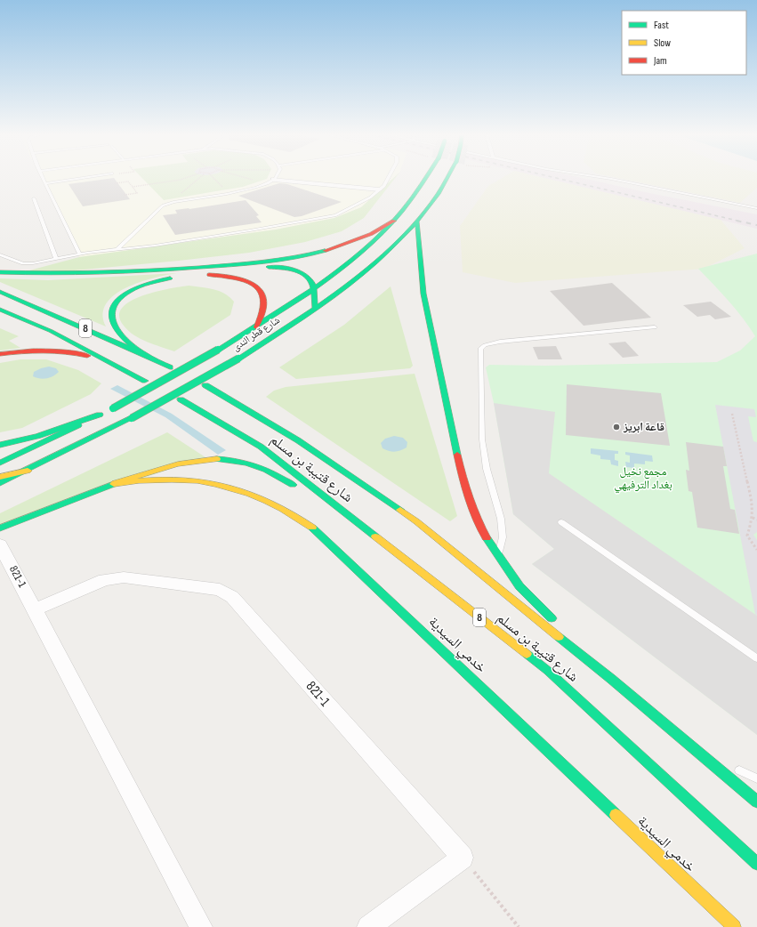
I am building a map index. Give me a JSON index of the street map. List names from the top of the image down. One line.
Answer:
{"streets":{"main road":["8","شارع قطر الندى","شارع قتيبة بن مسلم","خدمي السيدية"],"street":["821-1"]},"parks":["مجمع نخيل بغداد الترفيهي"],"places":["قاعة ابريز"],"legend":["Fast","Slow","Jam"]}
